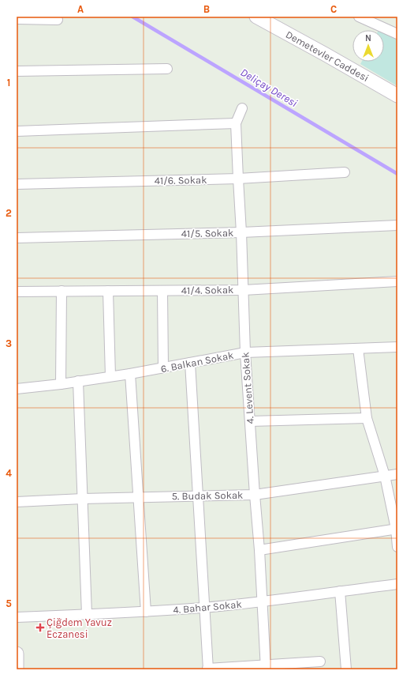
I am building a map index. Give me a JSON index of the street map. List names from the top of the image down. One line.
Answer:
{"streets":{"main road":["Demetevler Caddesi"],"street":["41/6. Sokak","41/5. Sokak","41/4. Sokak","6. Balkan Sokak","4. Levent Sokak","5. Budak Sokak","4. Bahar Sokak"]},"crossings":[["41/6. Sokak","4. Levent Sokak"],["41/5. Sokak","4. Levent Sokak"],["41/4. Sokak","4. Levent Sokak"],["6. Balkan Sokak","4. Levent Sokak"],["4. Levent Sokak","5. Budak Sokak"],["4. Levent Sokak","4. Bahar Sokak"]],"water":["Deliçay Deresi"],"places":{"health":["Çiğdem Yavuz Eczanesi"]},"north":"top","grid":{"columns":["A","B","C"],"rows":["1","2","3","4","5"]}}
